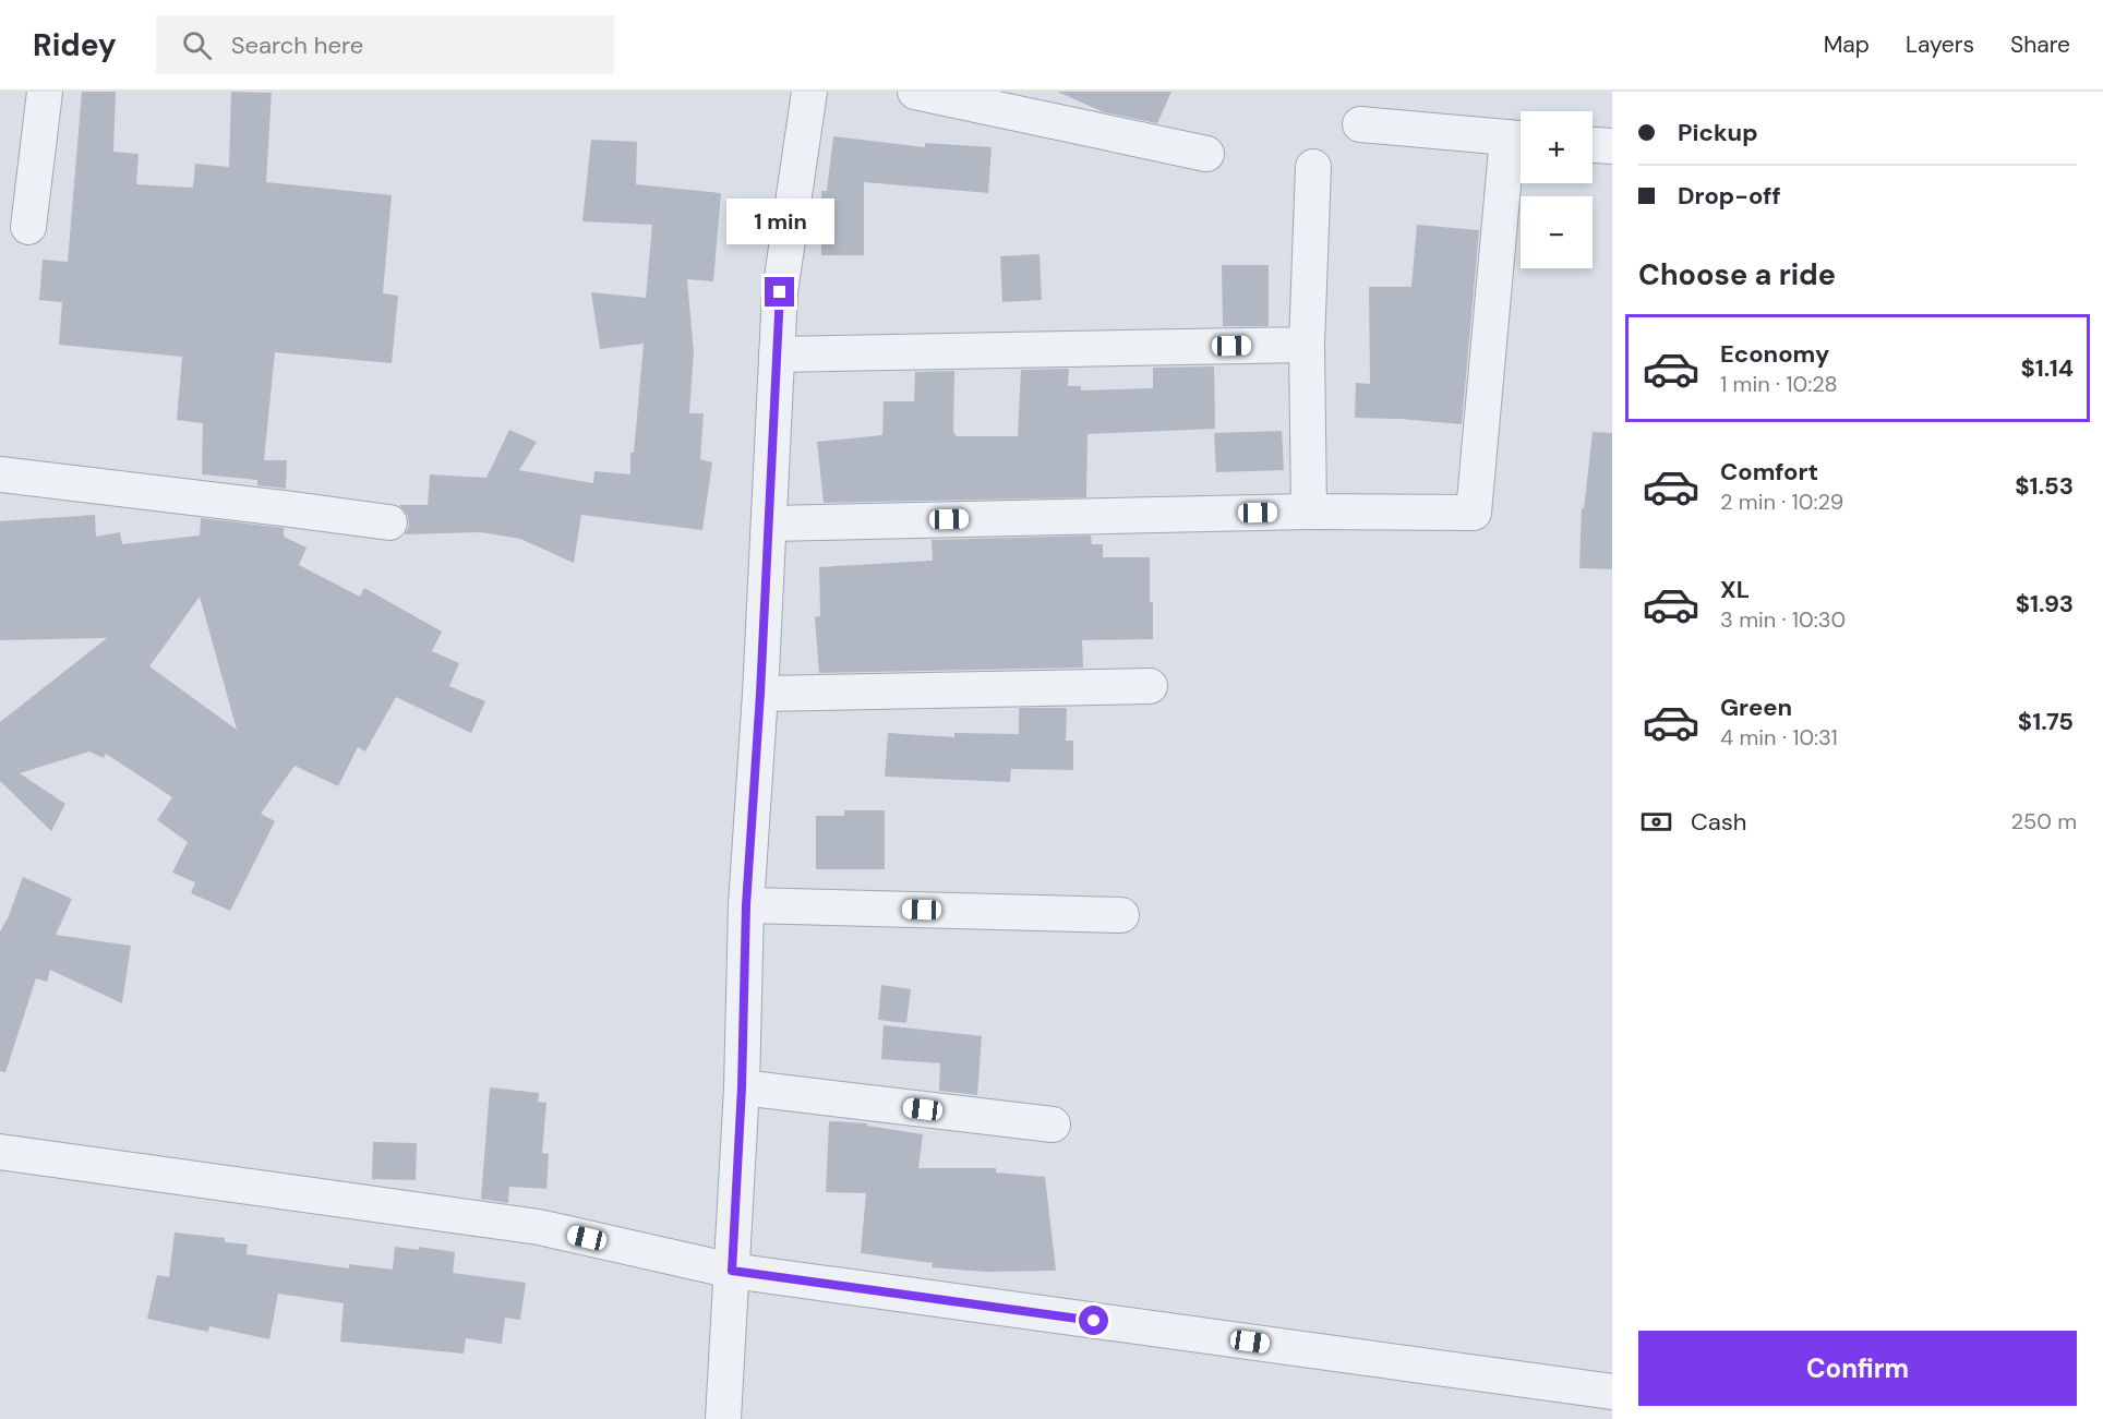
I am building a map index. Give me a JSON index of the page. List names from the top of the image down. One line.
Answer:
{"page":{"header":"Ridey","search":"Search here","nav":["Map","Layers","Share"],"banner":["Pickup","Drop-off"],"map_buttons":["+","−"],"bubble":"1 min","heading":"Choose a ride","list":[{"name":"Economy","note":"1 min · 10:28","value":"$1.14"},{"name":"Comfort","note":"2 min · 10:29","value":"$1.53"},{"name":"XL","note":"3 min · 10:30","value":"$1.93"},{"name":"Green","note":"4 min · 10:31","value":"$1.75"}],"pay":["Cash","250 m"],"buttons":"Confirm"}}
